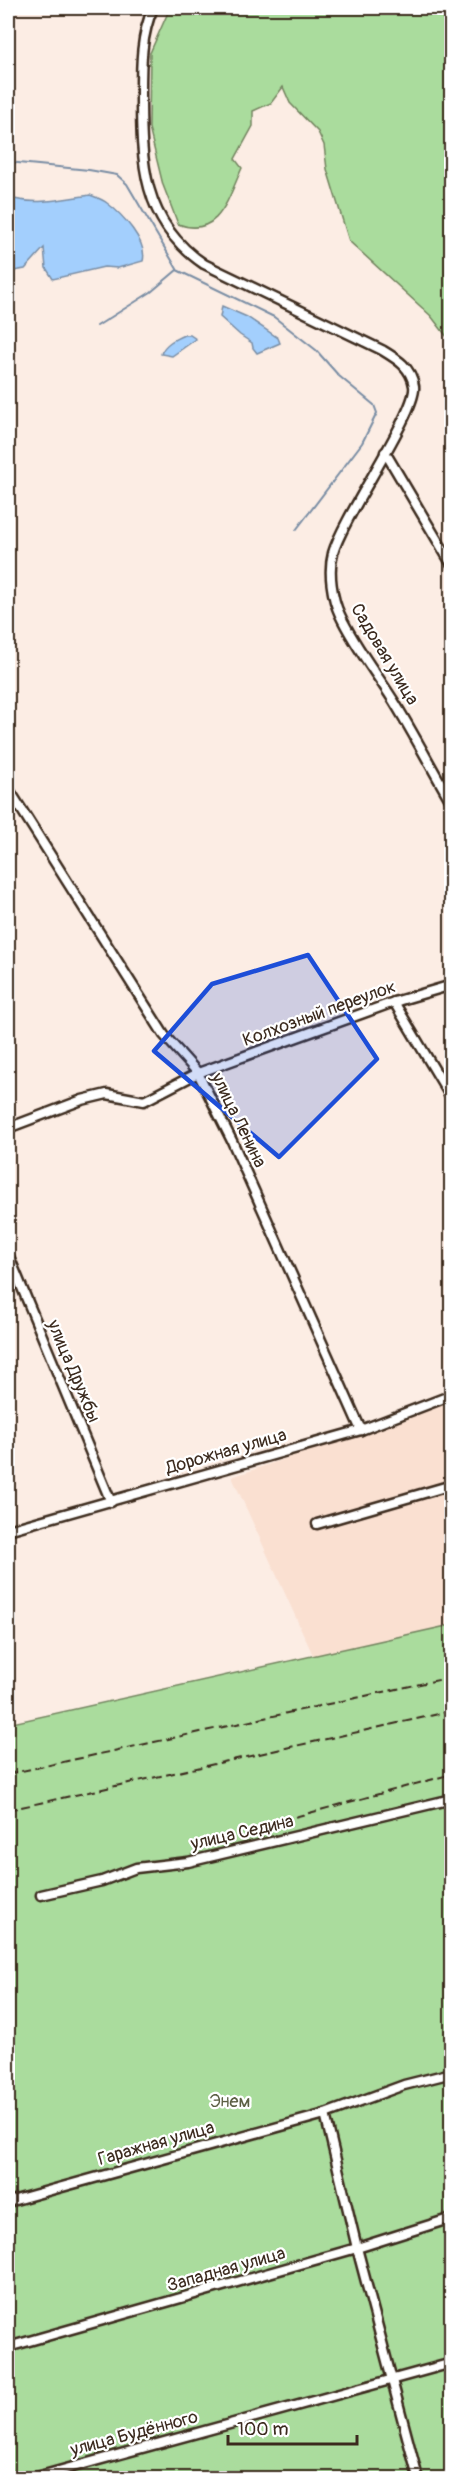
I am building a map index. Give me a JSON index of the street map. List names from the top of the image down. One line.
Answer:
{"streets":{"street":["Садовая улица","Колхозный переулок","улица Ленина","улица Дружбы","Дорожная улица","улица Седина","Гаражная улица","Западная улица","улица Будённого"]},"crossings":[["Колхозный переулок","улица Ленина"],["улица Ленина","Дорожная улица"],["улица Дружбы","Дорожная улица"]],"parks":["Энем"],"scale_bar":"100 m"}
